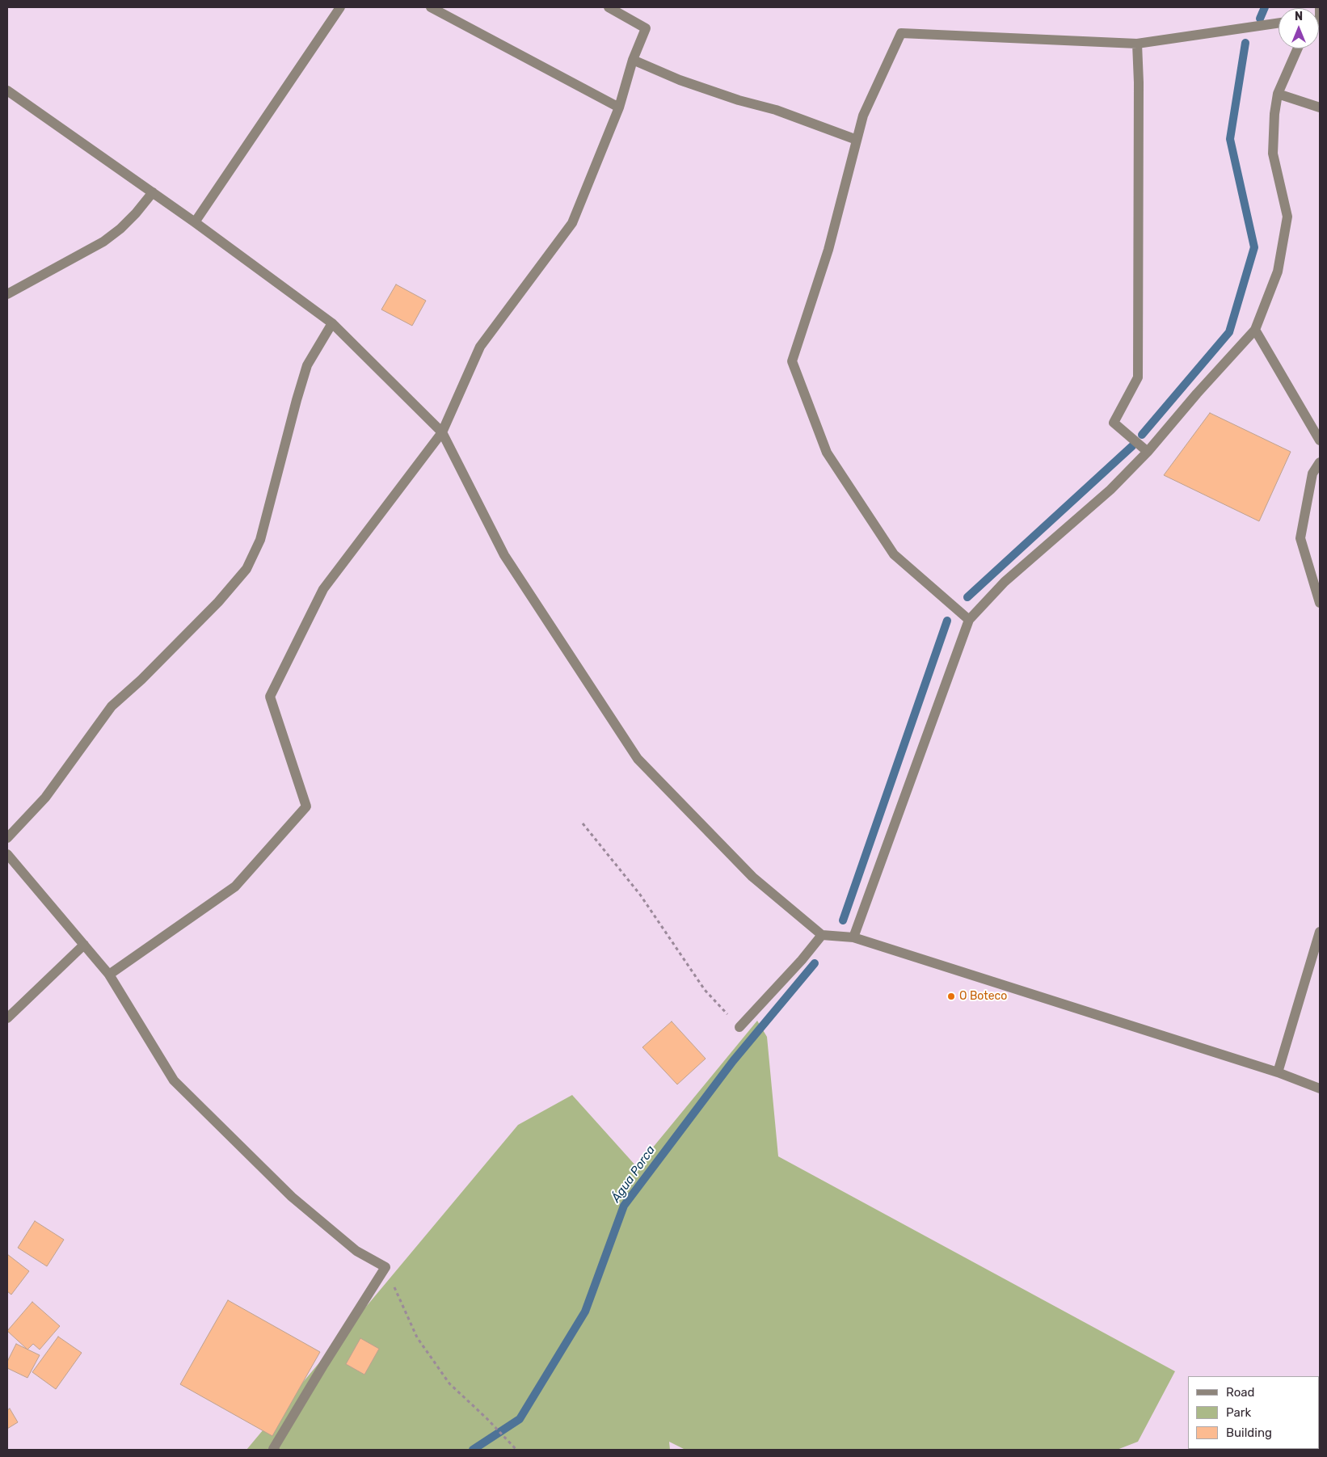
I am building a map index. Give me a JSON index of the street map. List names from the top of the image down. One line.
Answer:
{"water":["Água Porca"],"places":["O Boteco"],"legend":["Road","Park","Building"],"north":"top"}
